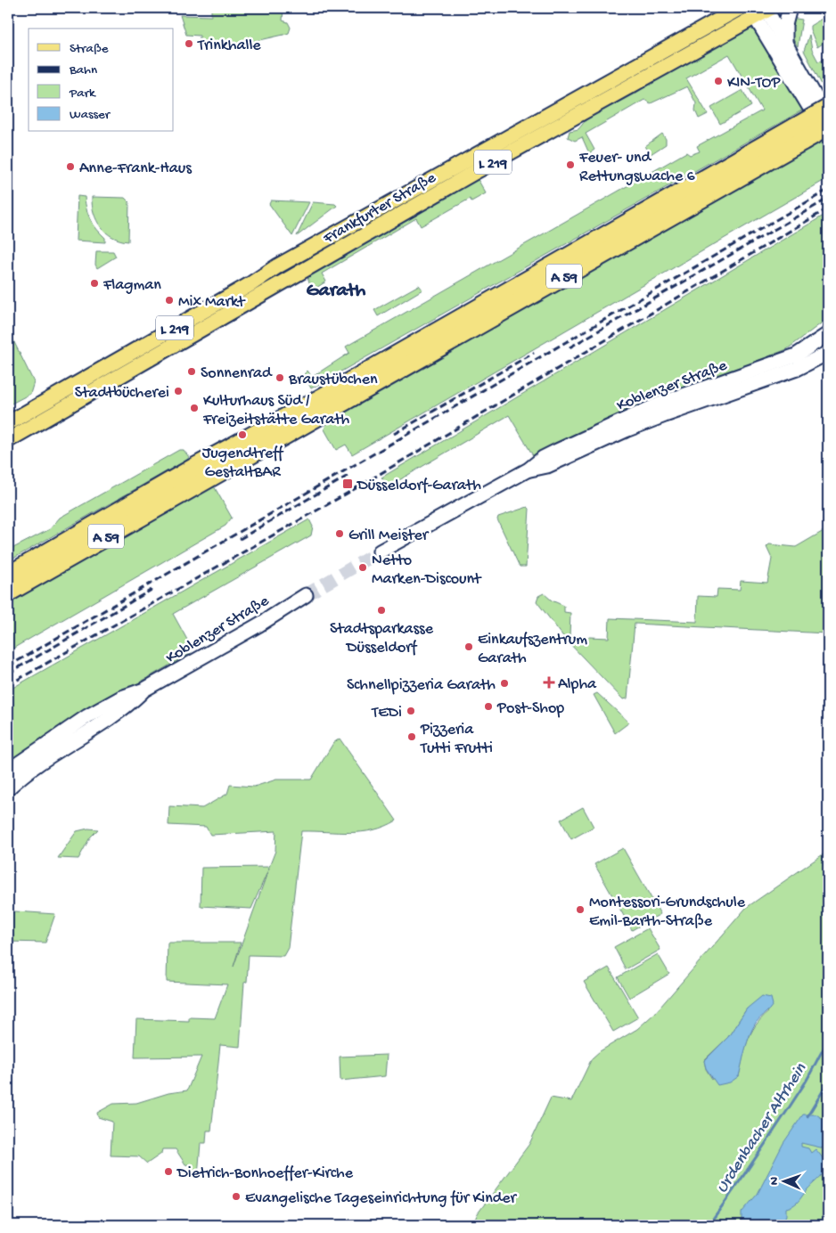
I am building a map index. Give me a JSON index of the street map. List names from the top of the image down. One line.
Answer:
{"streets":{"highway":["A 59"],"main road":["L 219","Frankfurter Straße","Koblenzer Straße"]},"districts":["Garath"],"water":["Urdenbacher Altrhein"],"places":{"other":["Trinkhalle","KIN-TOP","Feuer- und Rettungswache 6","Anne-Frank-Haus","Flagman","Mix Markt","Sonnenrad","Braustübchen","Stadtbücherei","Kulturhaus Süd / Freizeitstätte Garath","Jugendtreff GestaltBAR","Grill Meister","Netto Marken-Discount","Stadtsparkasse Düsseldorf","Einkaufszentrum Garath","Schnellpizzeria Garath","Post-Shop","TEDi","Pizzeria Tutti Frutti","Montessori-Grundschule Emil-Barth-Straße","Dietrich-Bonhoeffer-Kirche","Evangelische Tageseinrichtung für Kinder"],"transit":["Düsseldorf-Garath"],"health":["Alpha"]},"legend":["Straße","Bahn","Park","Wasser"],"north":"left"}
